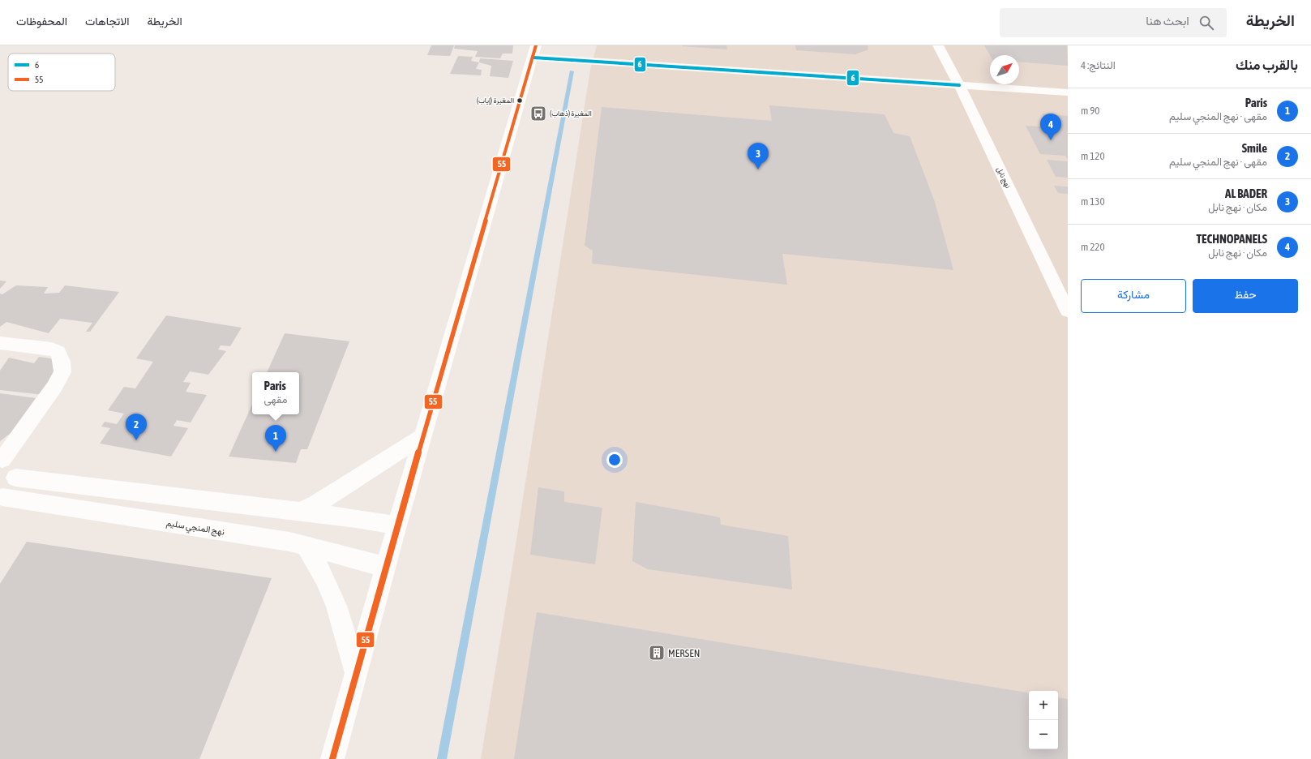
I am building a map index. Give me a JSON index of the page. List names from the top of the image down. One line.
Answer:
{"streets":{"street":["نهج نابل","نهج المنجي سليم"]},"places":{"other":["المغيرة (إياب)"],"bus stop":["المغيرة (ذهاب)"],"building":["MERSEN"]},"lines":["transit line 55","transit line 6"],"legend":["6","55"],"north":"top right","page":{"header":"الخريطة","search":"ابحث هنا","nav":["الخريطة","الاتجاهات","المحفوظات"],"heading":["بالقرب منك","النتائج: 4"],"list":[{"mark":"1","name":"Paris","note":"مقهى · نهج المنجي سليم","value":"90 m"},{"mark":"2","name":"Smile","note":"مقهى · نهج المنجي سليم","value":"120 m"},{"mark":"3","name":"AL BADER","note":"مكان · نهج نابل","value":"130 m"},{"mark":"4","name":"TECHNOPANELS","note":"مكان · نهج نابل","value":"220 m"}],"pins":["4","3","2","1"],"buttons":["حفظ","مشاركة"],"popup":["Paris","مقهى"],"map_buttons":["+","−"]}}
